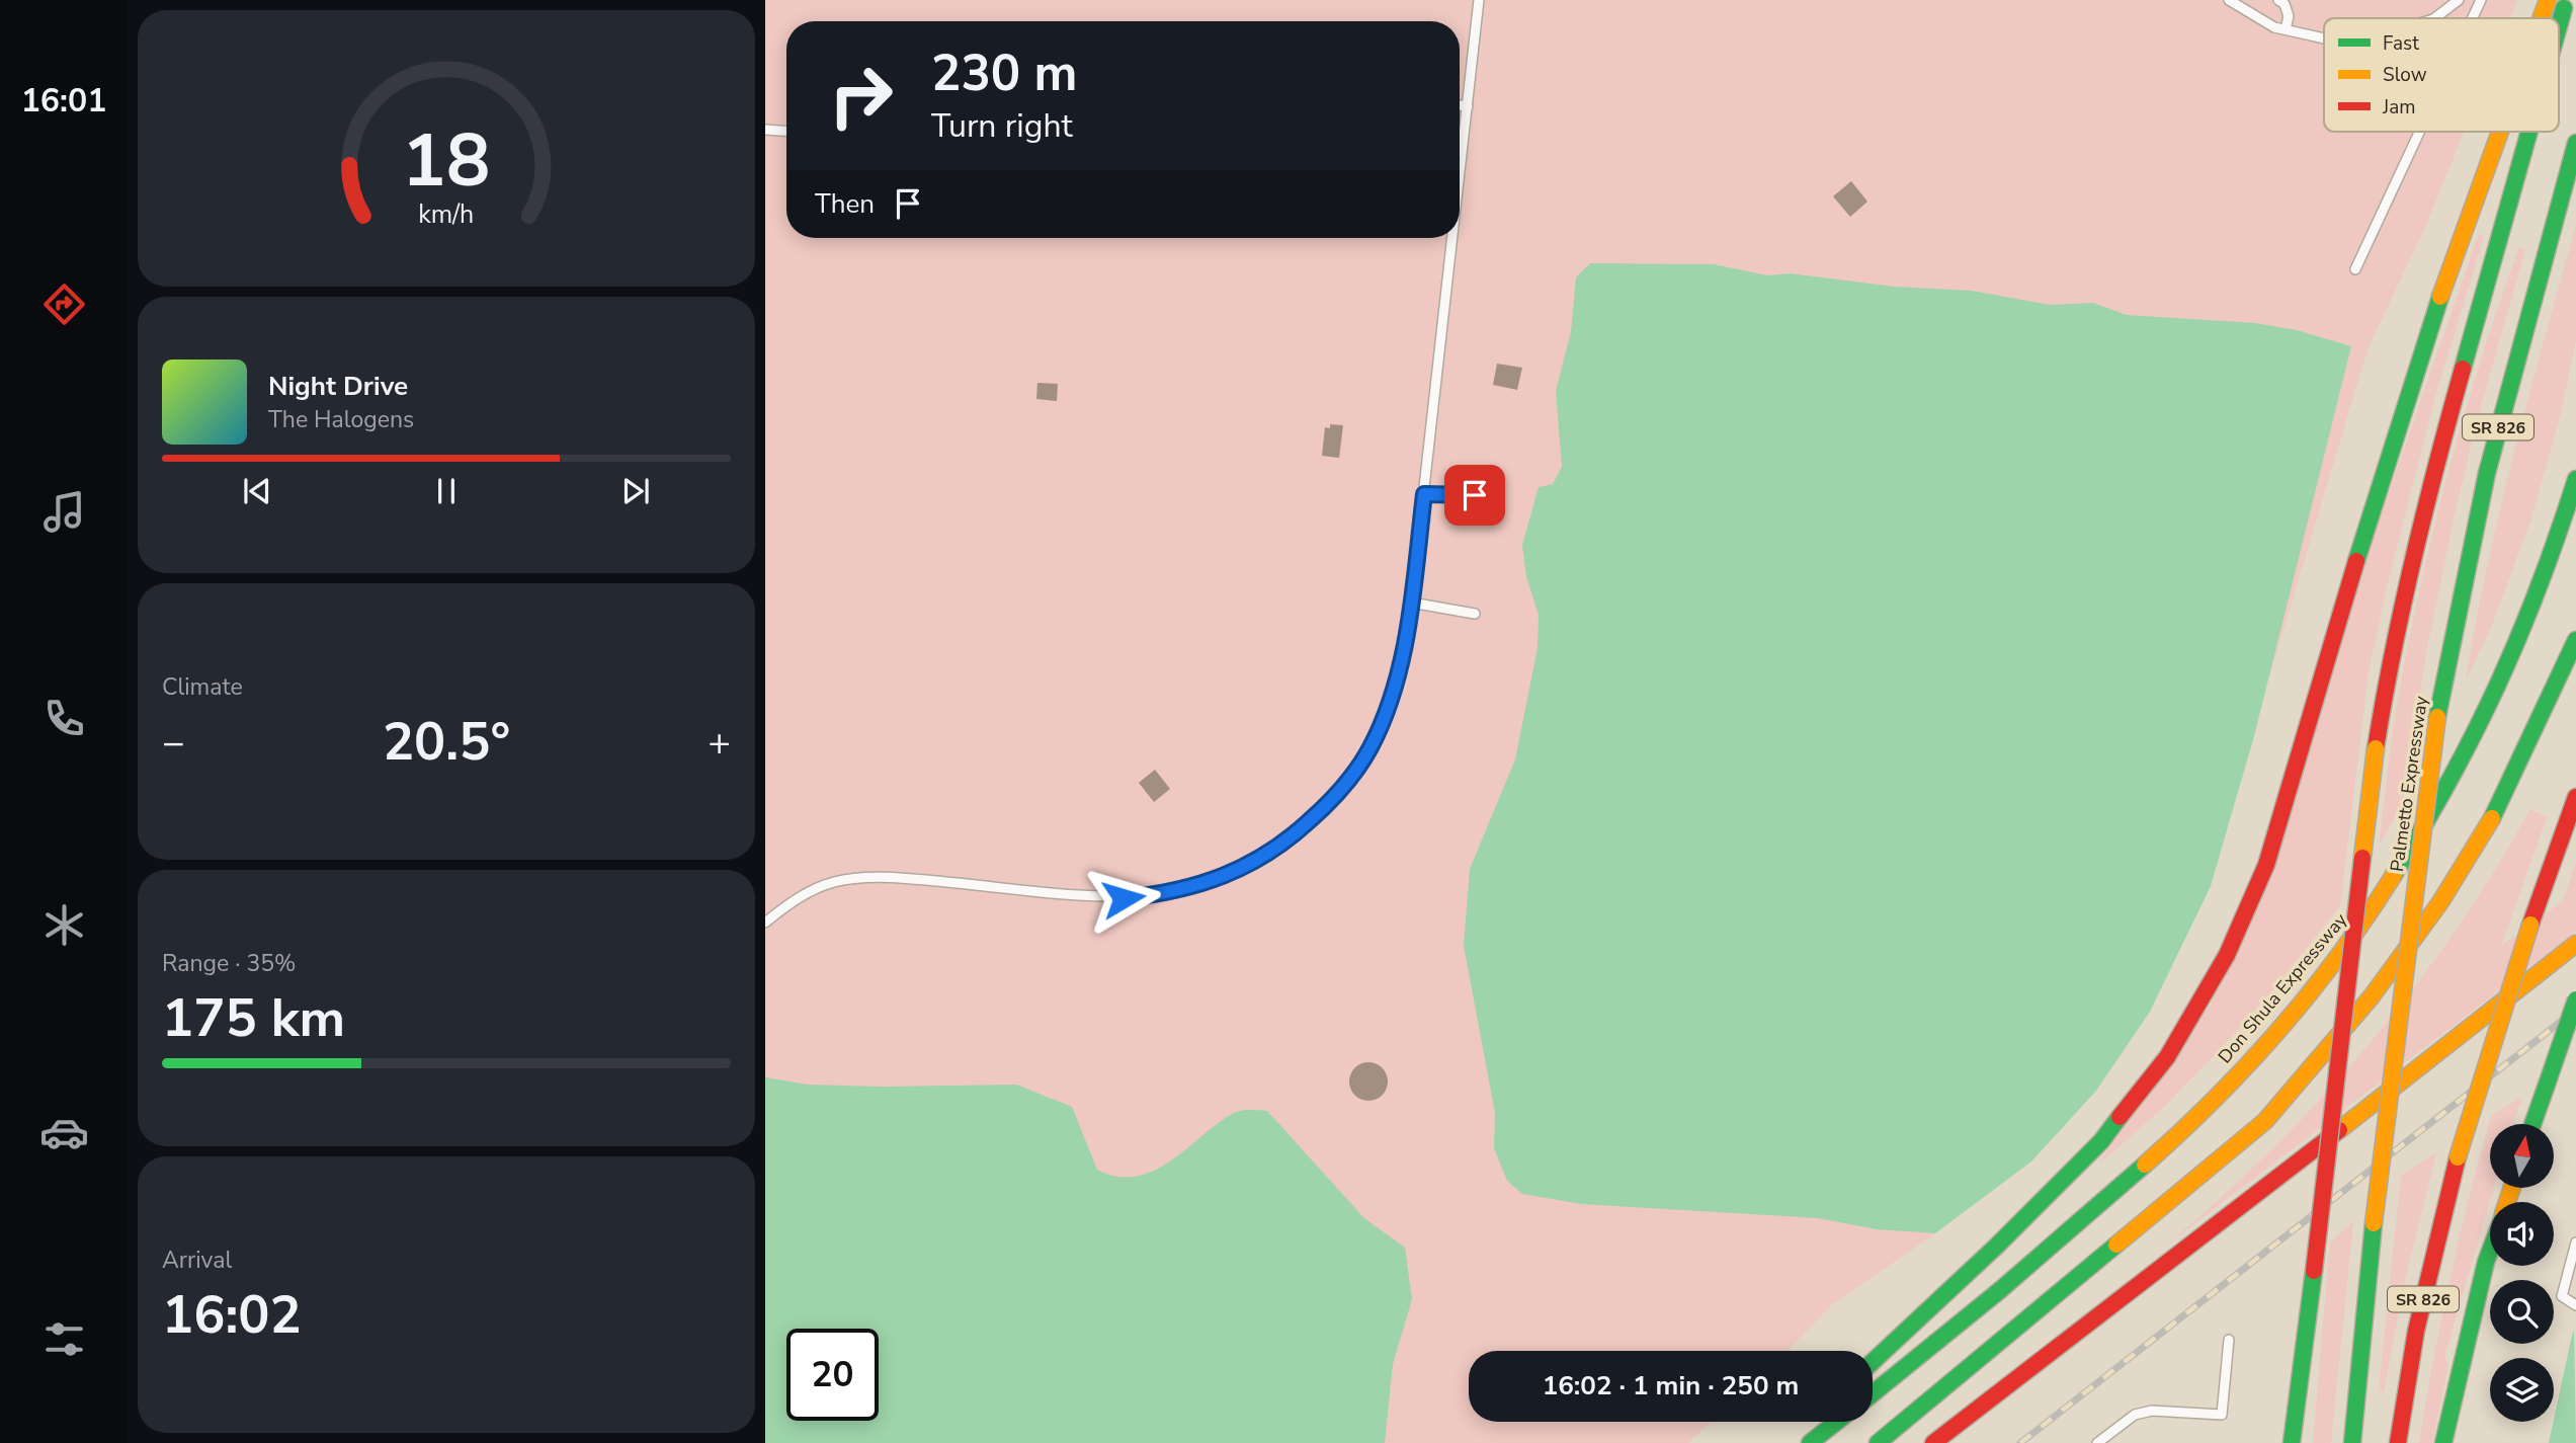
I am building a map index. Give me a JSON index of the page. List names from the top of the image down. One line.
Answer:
{"streets":{"highway":["SR 826","Palmetto Expressway","Don Shula Expressway"]},"legend":["Fast","Slow","Jam"],"north":"top","page":{"tabs":"16:01","turn":["230 m","Turn right"],"then":"Then","song":["Night Drive","The Halogens"],"tile":["Climate",["Range · 35%","175 km"],["Arrival","16:02"]],"heat":["−","20.5°","+"],"limit":"20","trip":"16:02 · 1 min · 250 m","gauge":["18","km/h"]}}
